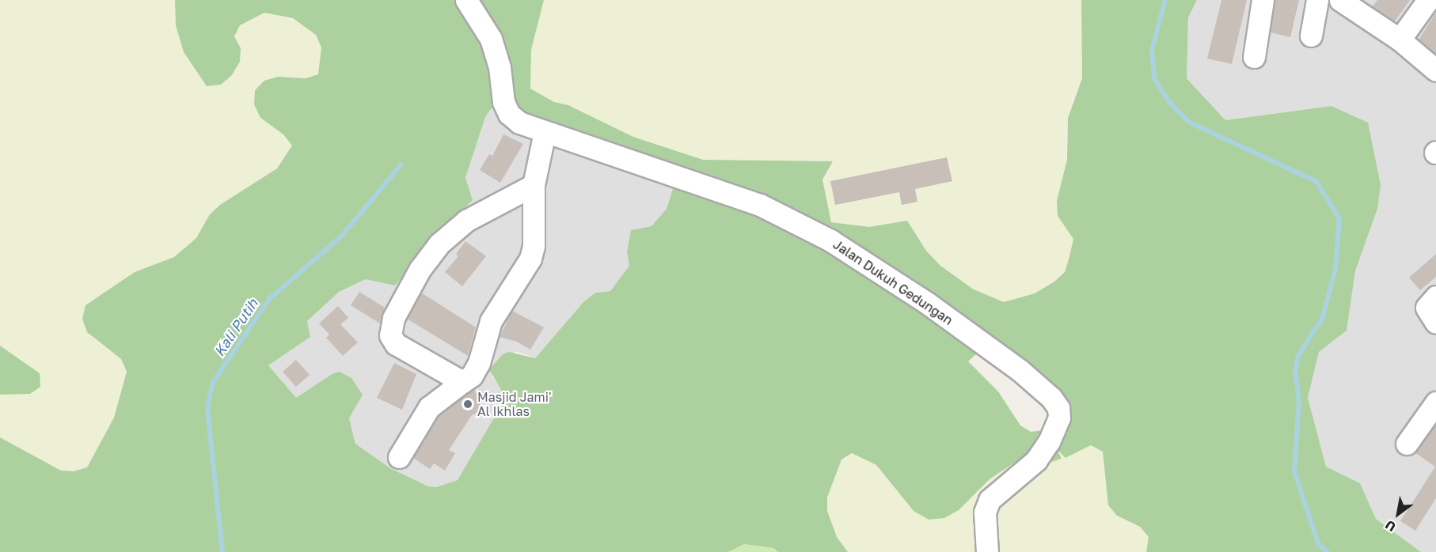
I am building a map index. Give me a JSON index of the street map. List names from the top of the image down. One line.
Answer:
{"streets":{"street":["Jalan Dukuh Gedungan"]},"water":["Kali Putih"],"places":["Masjid Jami' Al Ikhlas"],"north":"bottom left"}
